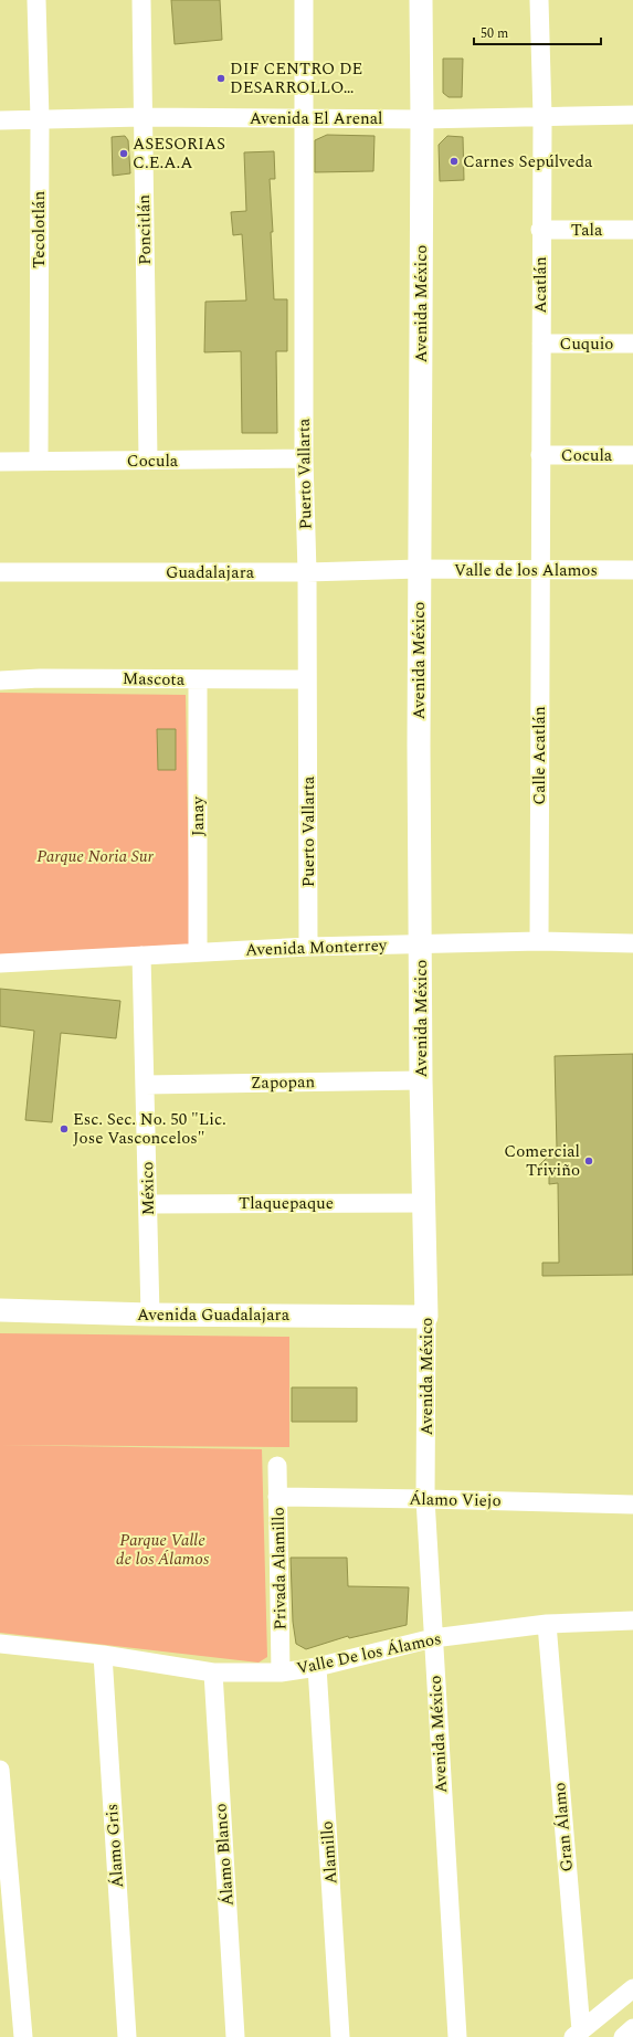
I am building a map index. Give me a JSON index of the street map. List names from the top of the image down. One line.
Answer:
{"streets":{"main road":["Avenida México","Avenida Guadalajara"],"street":["Avenida El Arenal","Tecolotlán","Poncitlán","Tala","Acatlán","Cuquio","Cocula","Puerto Vallarta","Valle de los Alamos","Guadalajara","Mascota","Calle Acatlán","Janay","Avenida Monterrey","Zapopan","México","Tlaquepaque","Álamo Viejo","Privada Alamillo","Valle De los Álamos","Gran Álamo","Álamo Gris","Alamillo","Álamo Blanco"]},"crossings":[["Avenida El Arenal","Tecolotlán"],["Avenida El Arenal","Poncitlán"],["Avenida El Arenal","Acatlán"],["Avenida El Arenal","Avenida México"],["Avenida El Arenal","Puerto Vallarta"],["Tecolotlán","Cocula"],["Poncitlán","Cocula"],["Tala","Acatlán"],["Acatlán","Cuquio"],["Acatlán","Cocula"],["Acatlán","Valle de los Alamos"],["Acatlán","Calle Acatlán"],["Avenida México","Valle de los Alamos"],["Avenida México","Guadalajara"],["Avenida México","Avenida Monterrey"],["Avenida México","Zapopan"],["Avenida México","Tlaquepaque"],["Avenida México","Avenida Guadalajara"],["Avenida México","Álamo Viejo"],["Avenida México","Valle De los Álamos"],["Cocula","Puerto Vallarta"],["Puerto Vallarta","Guadalajara"],["Puerto Vallarta","Mascota"],["Puerto Vallarta","Avenida Monterrey"],["Valle de los Alamos","Guadalajara"],["Valle de los Alamos","Calle Acatlán"],["Mascota","Janay"],["Calle Acatlán","Avenida Monterrey"],["Janay","Avenida Monterrey"],["Avenida Monterrey","México"],["Zapopan","México"],["México","Tlaquepaque"],["México","Avenida Guadalajara"],["Álamo Viejo","Privada Alamillo"],["Privada Alamillo","Valle De los Álamos"],["Valle De los Álamos","Gran Álamo"],["Valle De los Álamos","Álamo Gris"],["Valle De los Álamos","Alamillo"],["Valle De los Álamos","Álamo Blanco"]],"parks":["Parque Noria Sur","Parque Valle de los Álamos"],"places":["DIF CENTRO DE DESARROLLO…","ASESORIAS C.E.A.A","Carnes Sepúlveda","Esc. Sec. No. 50 \"Lic. Jose Vasconcelos\"","Comercial Triviño"],"scale_bar":"50 m"}
